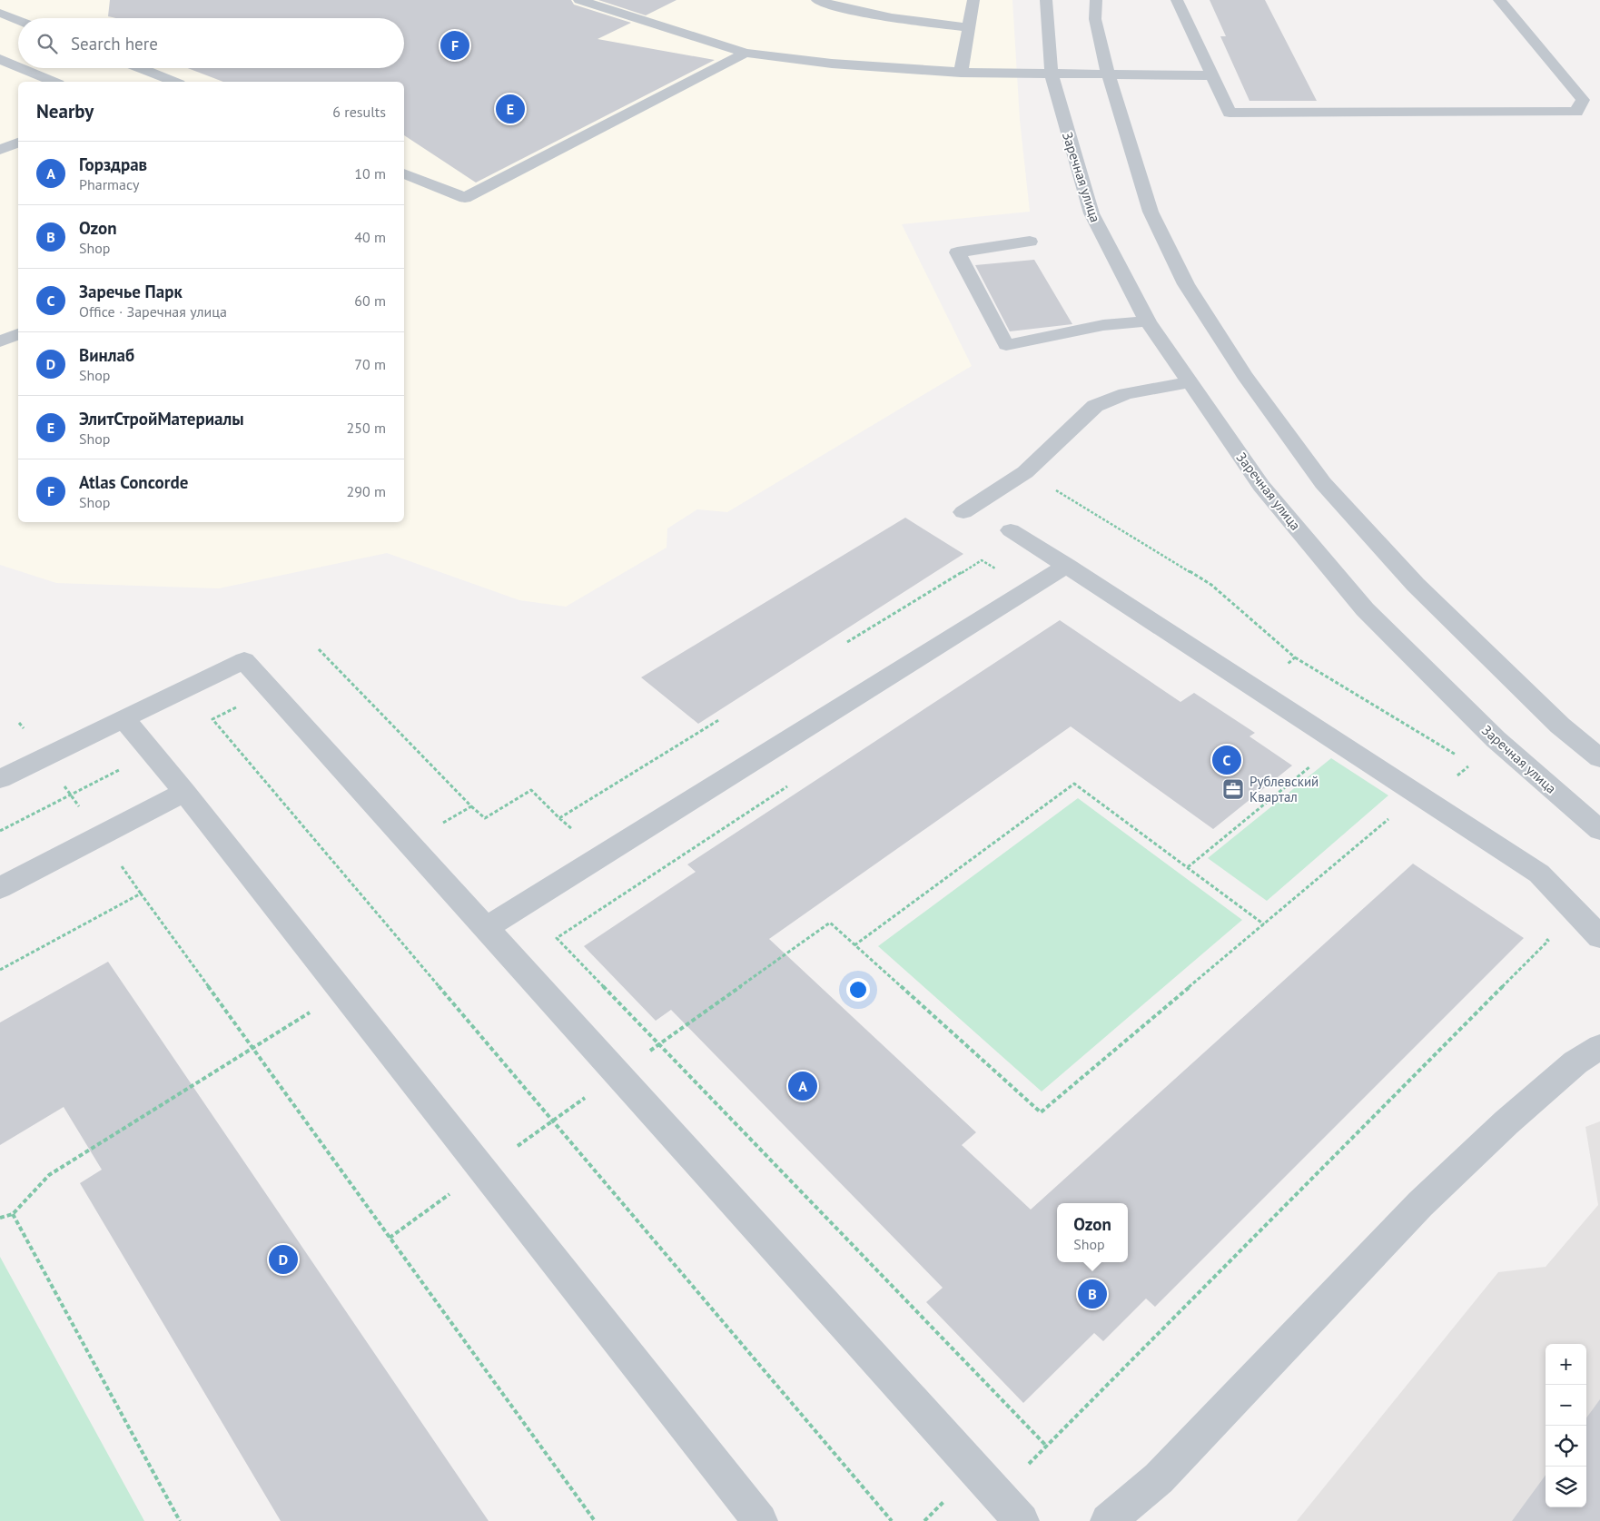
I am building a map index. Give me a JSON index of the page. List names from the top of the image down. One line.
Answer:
{"streets":{"street":["Заречная улица"]},"places":{"office":["Рублевский Квартал"]},"page":{"search":"Search here","pins":["F","E","C","A","D","B"],"heading":["Nearby","6 results"],"list":[{"mark":"A","name":"Горздрав","note":"Pharmacy","value":"10 m"},{"mark":"B","name":"Ozon","note":"Shop","value":"40 m"},{"mark":"C","name":"Заречье Парк","note":"Office · Заречная улица","value":"60 m"},{"mark":"D","name":"Винлаб","note":"Shop","value":"70 m"},{"mark":"E","name":"ЭлитСтройМатериалы","note":"Shop","value":"250 m"},{"mark":"F","name":"Atlas Concorde","note":"Shop","value":"290 m"}],"popup":["Ozon","Shop"],"map_buttons":["+","−"]}}
